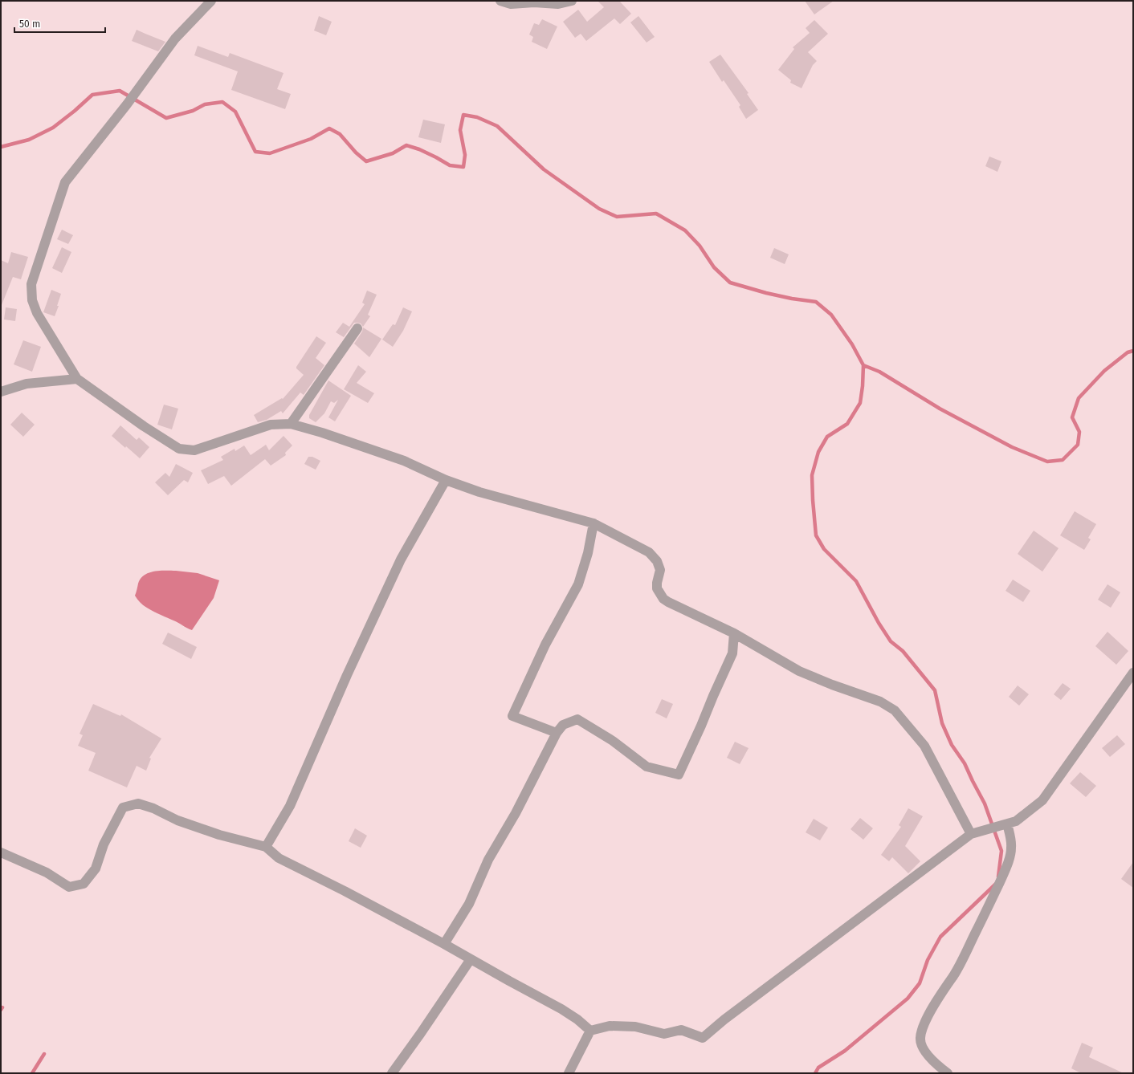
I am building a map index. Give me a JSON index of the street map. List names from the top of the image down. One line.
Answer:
{"scale_bar":"50 m"}
